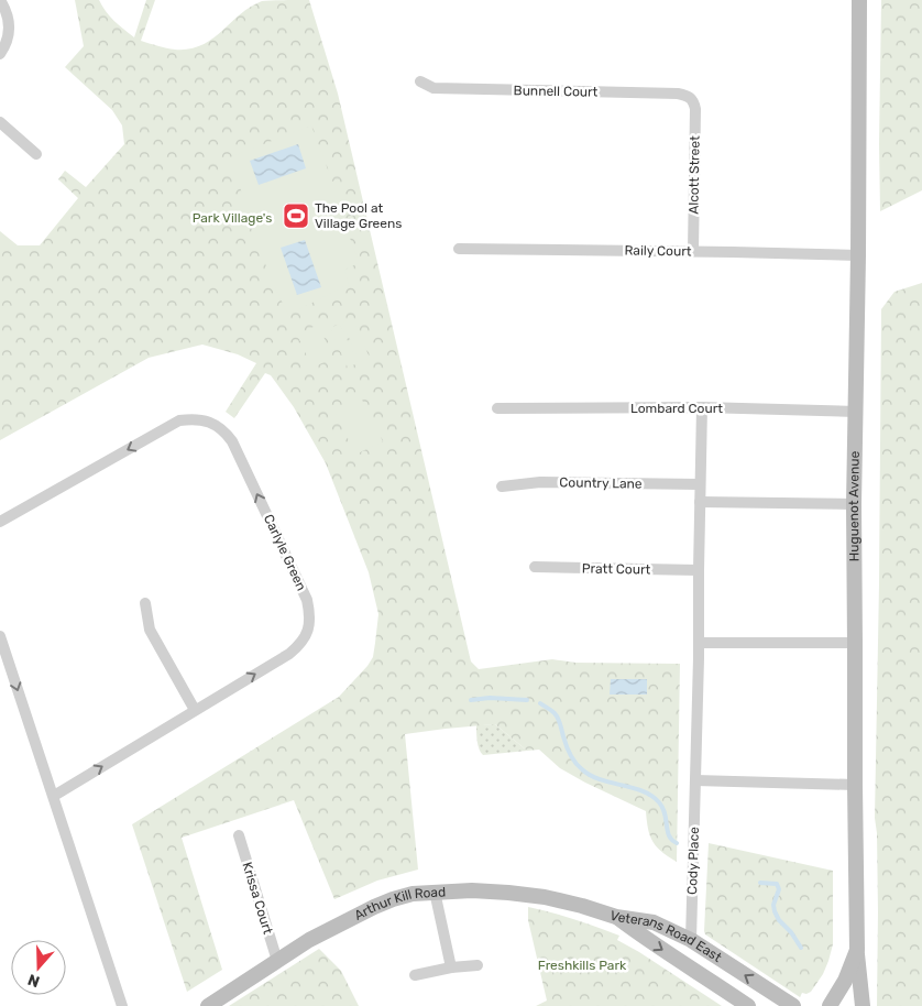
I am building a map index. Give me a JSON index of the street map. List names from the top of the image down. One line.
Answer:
{"streets":{"street":["Bunnell Court","Alcott Street","Raily Court","Lombard Court","Country Lane","Huguenot Avenue","Carlyle Green","Pratt Court","Cody Place","Krissa Court","Arthur Kill Road","Veterans Road East"]},"crossings":[["Bunnell Court","Alcott Street"],["Alcott Street","Raily Court"],["Raily Court","Huguenot Avenue"],["Lombard Court","Huguenot Avenue"],["Lombard Court","Cody Place"],["Country Lane","Cody Place"],["Pratt Court","Cody Place"],["Cody Place","Veterans Road East"],["Krissa Court","Arthur Kill Road"],["Arthur Kill Road","Veterans Road East"]],"parks":["Park Village's","Freshkills Park"],"places":{"sports":["The Pool at Village Greens"]},"north":"bottom"}
